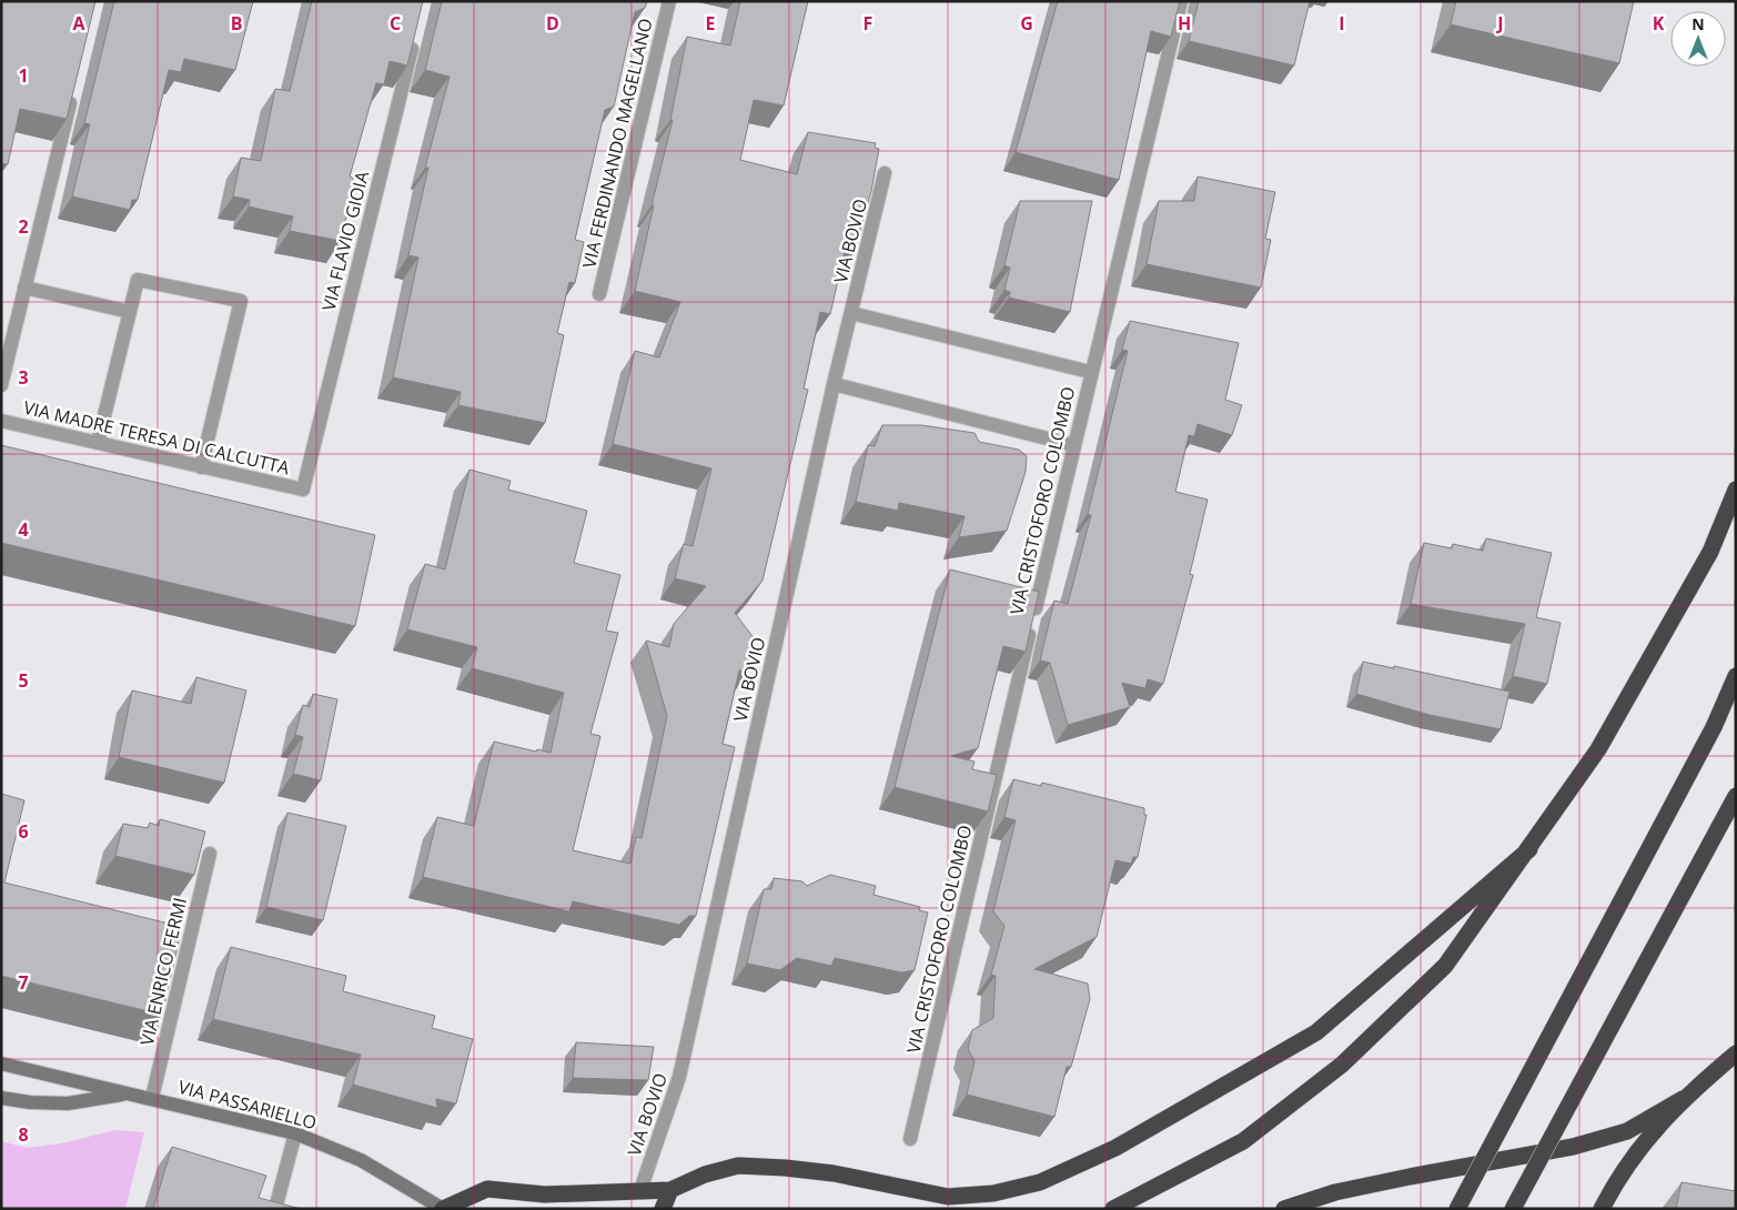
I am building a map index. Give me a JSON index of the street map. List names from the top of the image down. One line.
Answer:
{"streets":{"street":["VIA FERDINANDO MAGELLANO","VIA FLAVIO GIOIA","VIA BOVIO","VIA MADRE TERESA DI CALCUTTA","VIA CRISTOFORO COLOMBO","VIA ENRICO FERMI","VIA PASSARIELLO"]},"crossings":[["VIA FLAVIO GIOIA","VIA MADRE TERESA DI CALCUTTA"],["VIA ENRICO FERMI","VIA PASSARIELLO"]],"north":"top","grid":{"columns":["A","B","C","D","E","F","G","H","I","J","K"],"rows":["1","2","3","4","5","6","7","8"]}}
